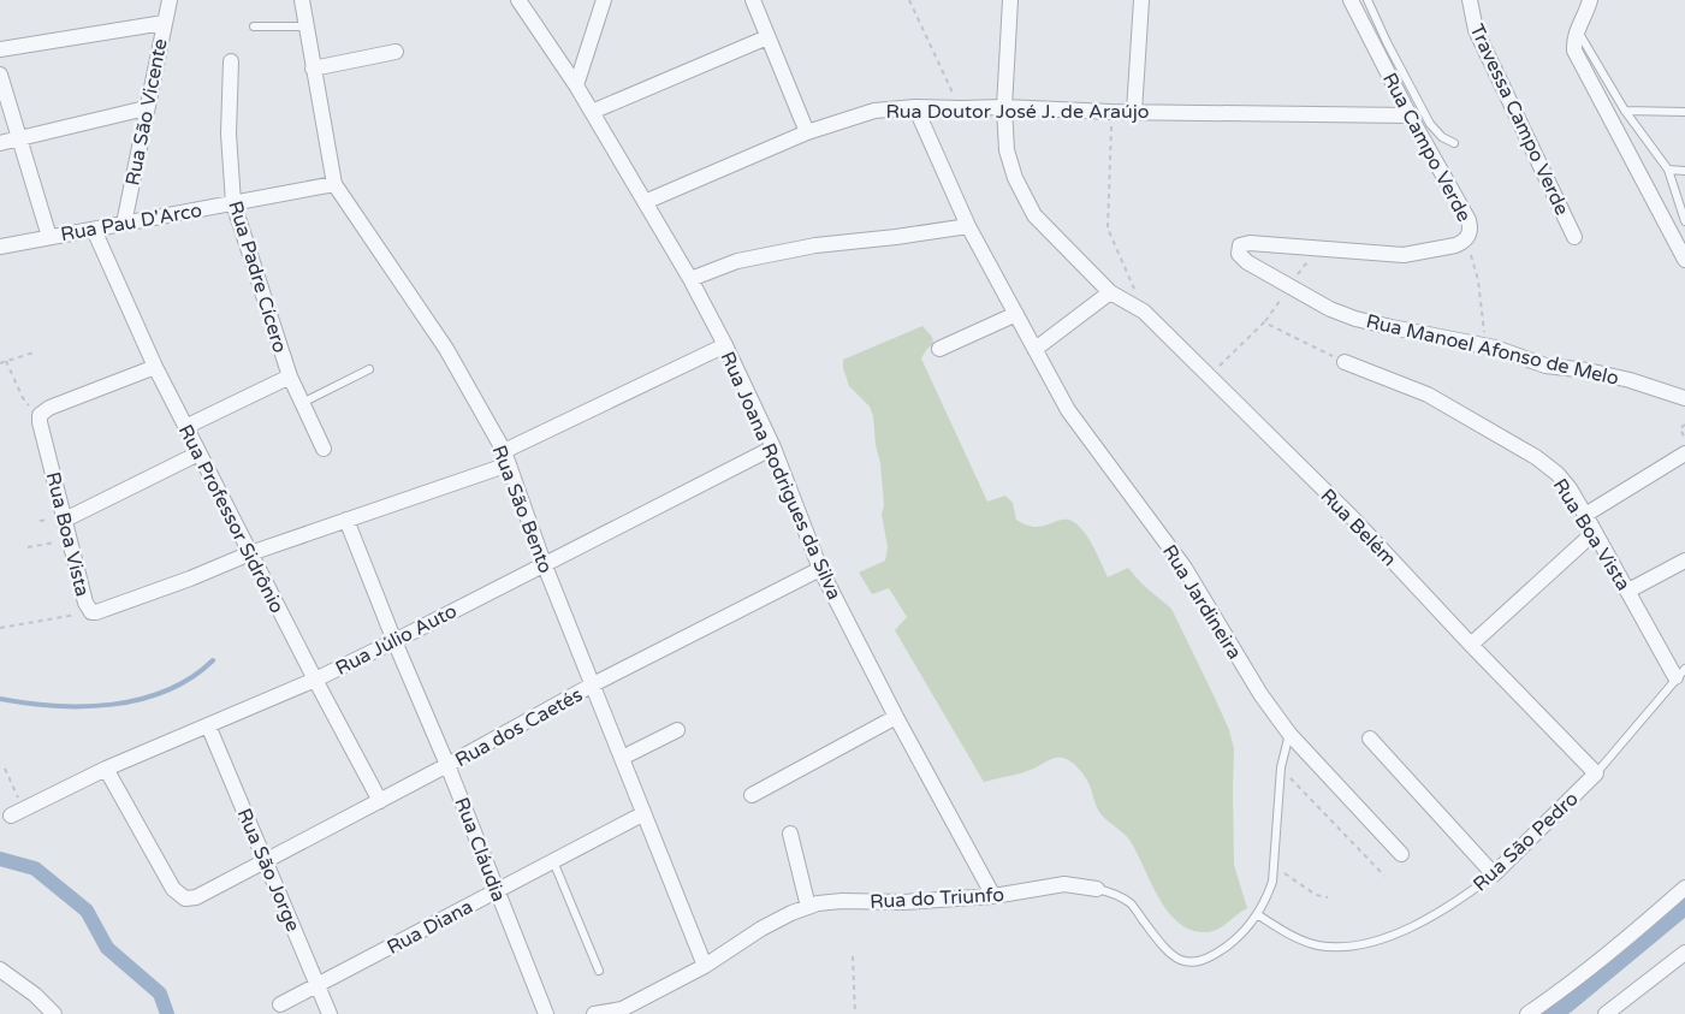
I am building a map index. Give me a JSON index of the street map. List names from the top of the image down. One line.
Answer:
{"streets":{"street":["Rua Doutor José J. de Araújo","Rua São Vicente","Travessa Campo Verde","Rua Campo Verde","Rua Pau D'Arco","Rua Padre Cícero","Rua Manoel Afonso de Melo","Rua Joana Rodrigues da Silva","Rua São Bento","Rua Professor Sidrônio","Rua Belém","Rua Boa Vista","Rua Jardineira","Rua Júlio Auto","Rua dos Caetés","Rua São Pedro","Rua Cláudia","Rua São Jorge","Rua do Triunfo","Rua Diana"]},"crossings":[["Rua Doutor José J. de Araújo","Rua Campo Verde"],["Rua Doutor José J. de Araújo","Rua Joana Rodrigues da Silva"],["Rua Doutor José J. de Araújo","Rua Belém"],["Rua Doutor José J. de Araújo","Rua Jardineira"],["Rua São Vicente","Rua Pau D'Arco"],["Rua Campo Verde","Rua Manoel Afonso de Melo"],["Rua Pau D'Arco","Rua Padre Cícero"],["Rua Pau D'Arco","Rua São Bento"],["Rua Pau D'Arco","Rua Professor Sidrônio"],["Rua Joana Rodrigues da Silva","Rua Boa Vista"],["Rua Joana Rodrigues da Silva","Rua Júlio Auto"],["Rua Joana Rodrigues da Silva","Rua dos Caetés"],["Rua Joana Rodrigues da Silva","Rua do Triunfo"],["Rua São Bento","Rua Boa Vista"],["Rua São Bento","Rua Júlio Auto"],["Rua São Bento","Rua dos Caetés"],["Rua São Bento","Rua do Triunfo"],["Rua São Bento","Rua Diana"],["Rua Professor Sidrônio","Rua Boa Vista"],["Rua Professor Sidrônio","Rua Júlio Auto"],["Rua Professor Sidrônio","Rua dos Caetés"],["Rua Belém","Rua São Pedro"],["Rua Boa Vista","Rua São Pedro"],["Rua Boa Vista","Rua Cláudia"],["Rua Júlio Auto","Rua dos Caetés"],["Rua Júlio Auto","Rua Cláudia"],["Rua Júlio Auto","Rua São Jorge"],["Rua dos Caetés","Rua Cláudia"],["Rua dos Caetés","Rua São Jorge"],["Rua São Pedro","Rua do Triunfo"],["Rua Cláudia","Rua Diana"],["Rua São Jorge","Rua Diana"]]}
